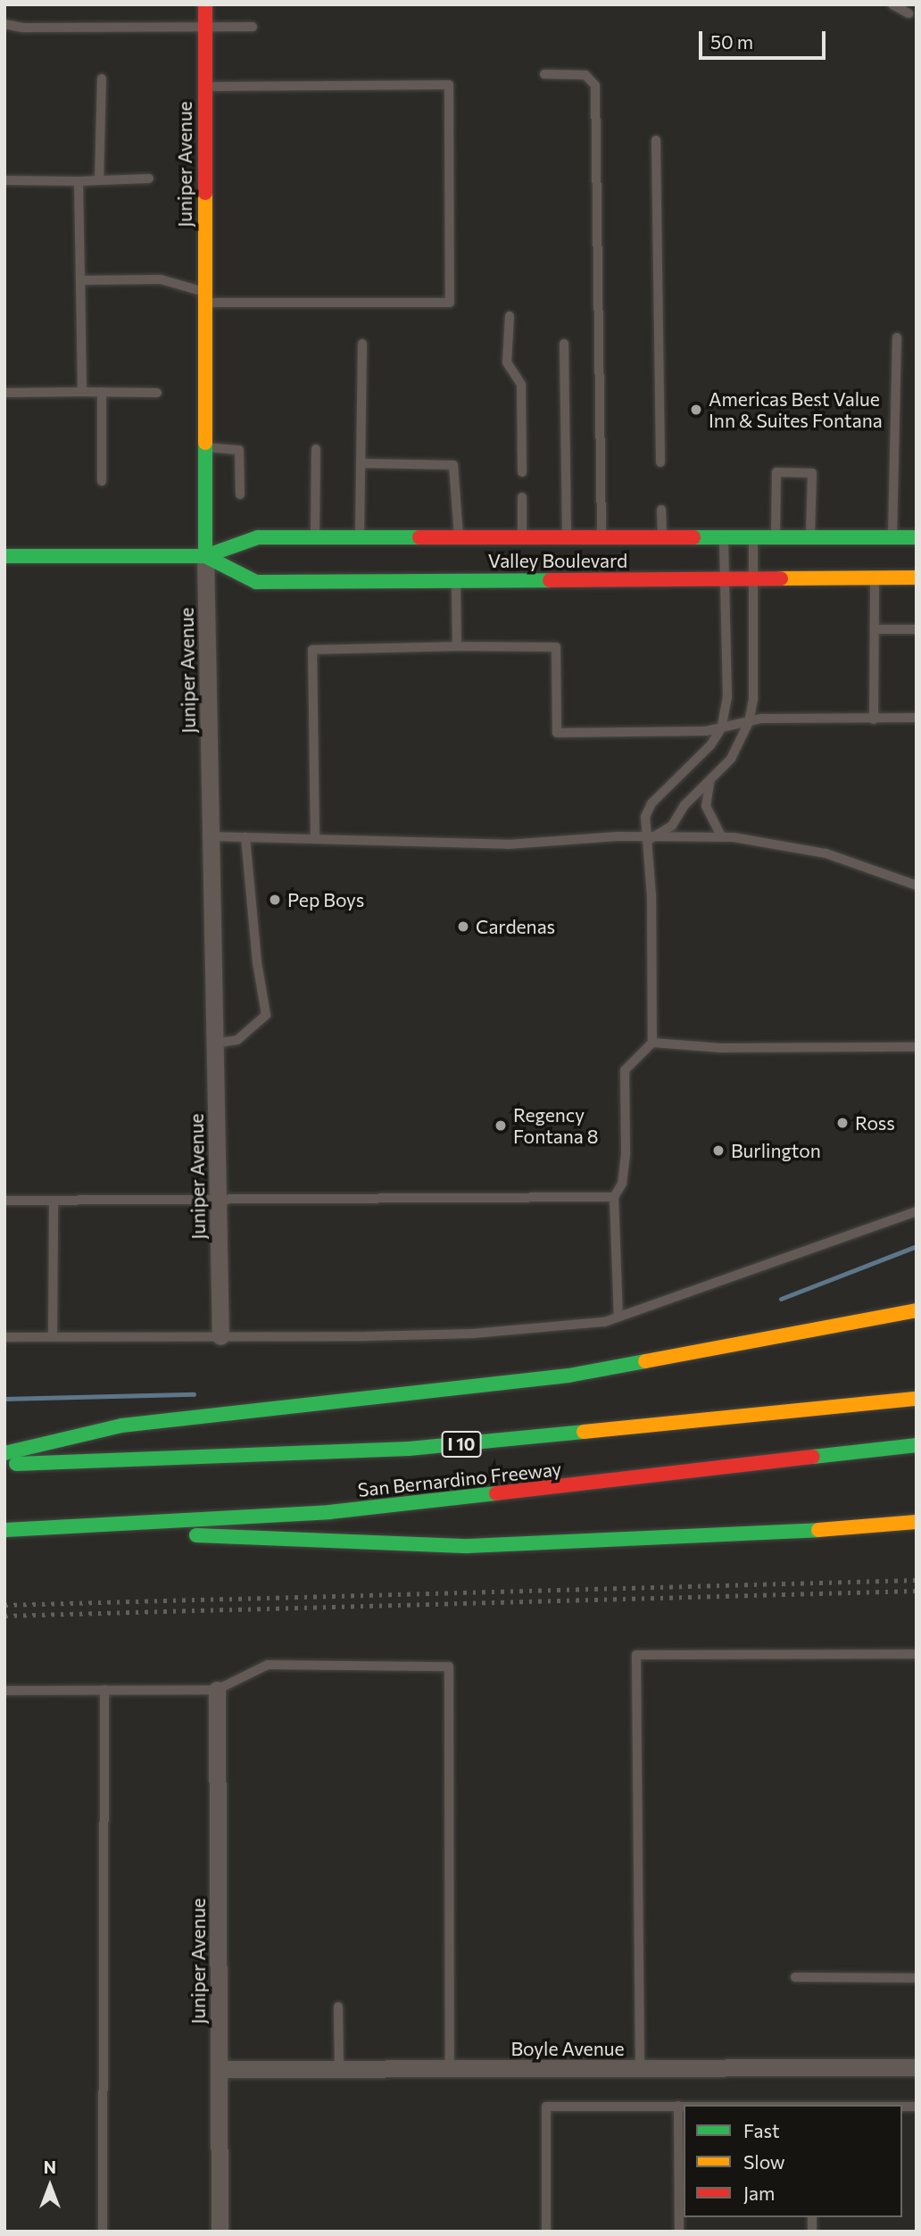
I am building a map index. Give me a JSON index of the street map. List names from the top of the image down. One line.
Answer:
{"streets":{"main road":["Juniper Avenue","Valley Boulevard","I 10","San Bernardino Freeway"],"street":["Boyle Avenue"]},"crossings":[["Juniper Avenue","Valley Boulevard"],["Juniper Avenue","Boyle Avenue"]],"places":["Americas Best Value Inn & Suites Fontana","Pep Boys","Cardenas","Ross","Regency Fontana 8","Burlington"],"legend":["Fast","Slow","Jam"],"scale_bar":"50 m","north":"top"}
